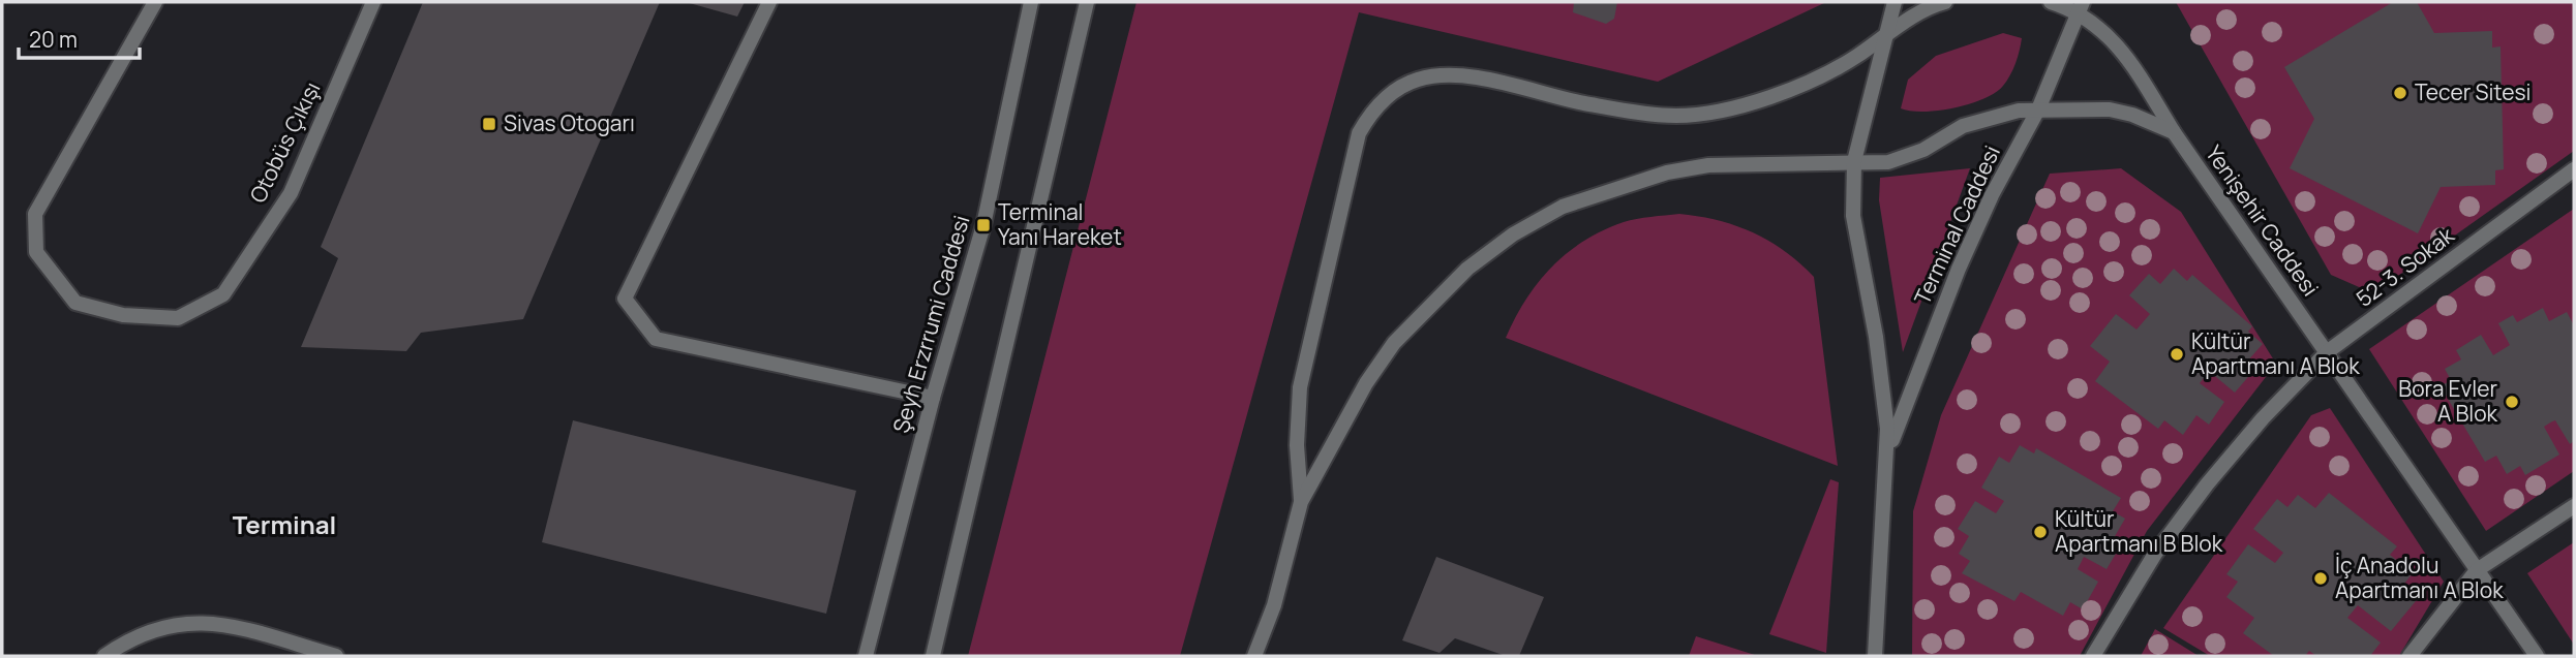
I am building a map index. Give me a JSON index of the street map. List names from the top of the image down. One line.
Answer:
{"streets":{"street":["Otobüs Çıkışı","Yenişehir Caddesi","Terminal Caddesi","52-3. Sokak","Şeyh Erzrrumi Caddesi"]},"crossings":[["Yenişehir Caddesi","Terminal Caddesi"],["Yenişehir Caddesi","52-3. Sokak"]],"districts":["Terminal"],"places":{"other":["Tecer Sitesi","Kültür Apartmanı A Blok","Bora Evler A Blok","Kültür Apartmanı B Blok","İç Anadolu Apartmanı A Blok"],"transit":["Sivas Otogarı","Terminal Yanı Hareket"]},"scale_bar":"20 m"}
